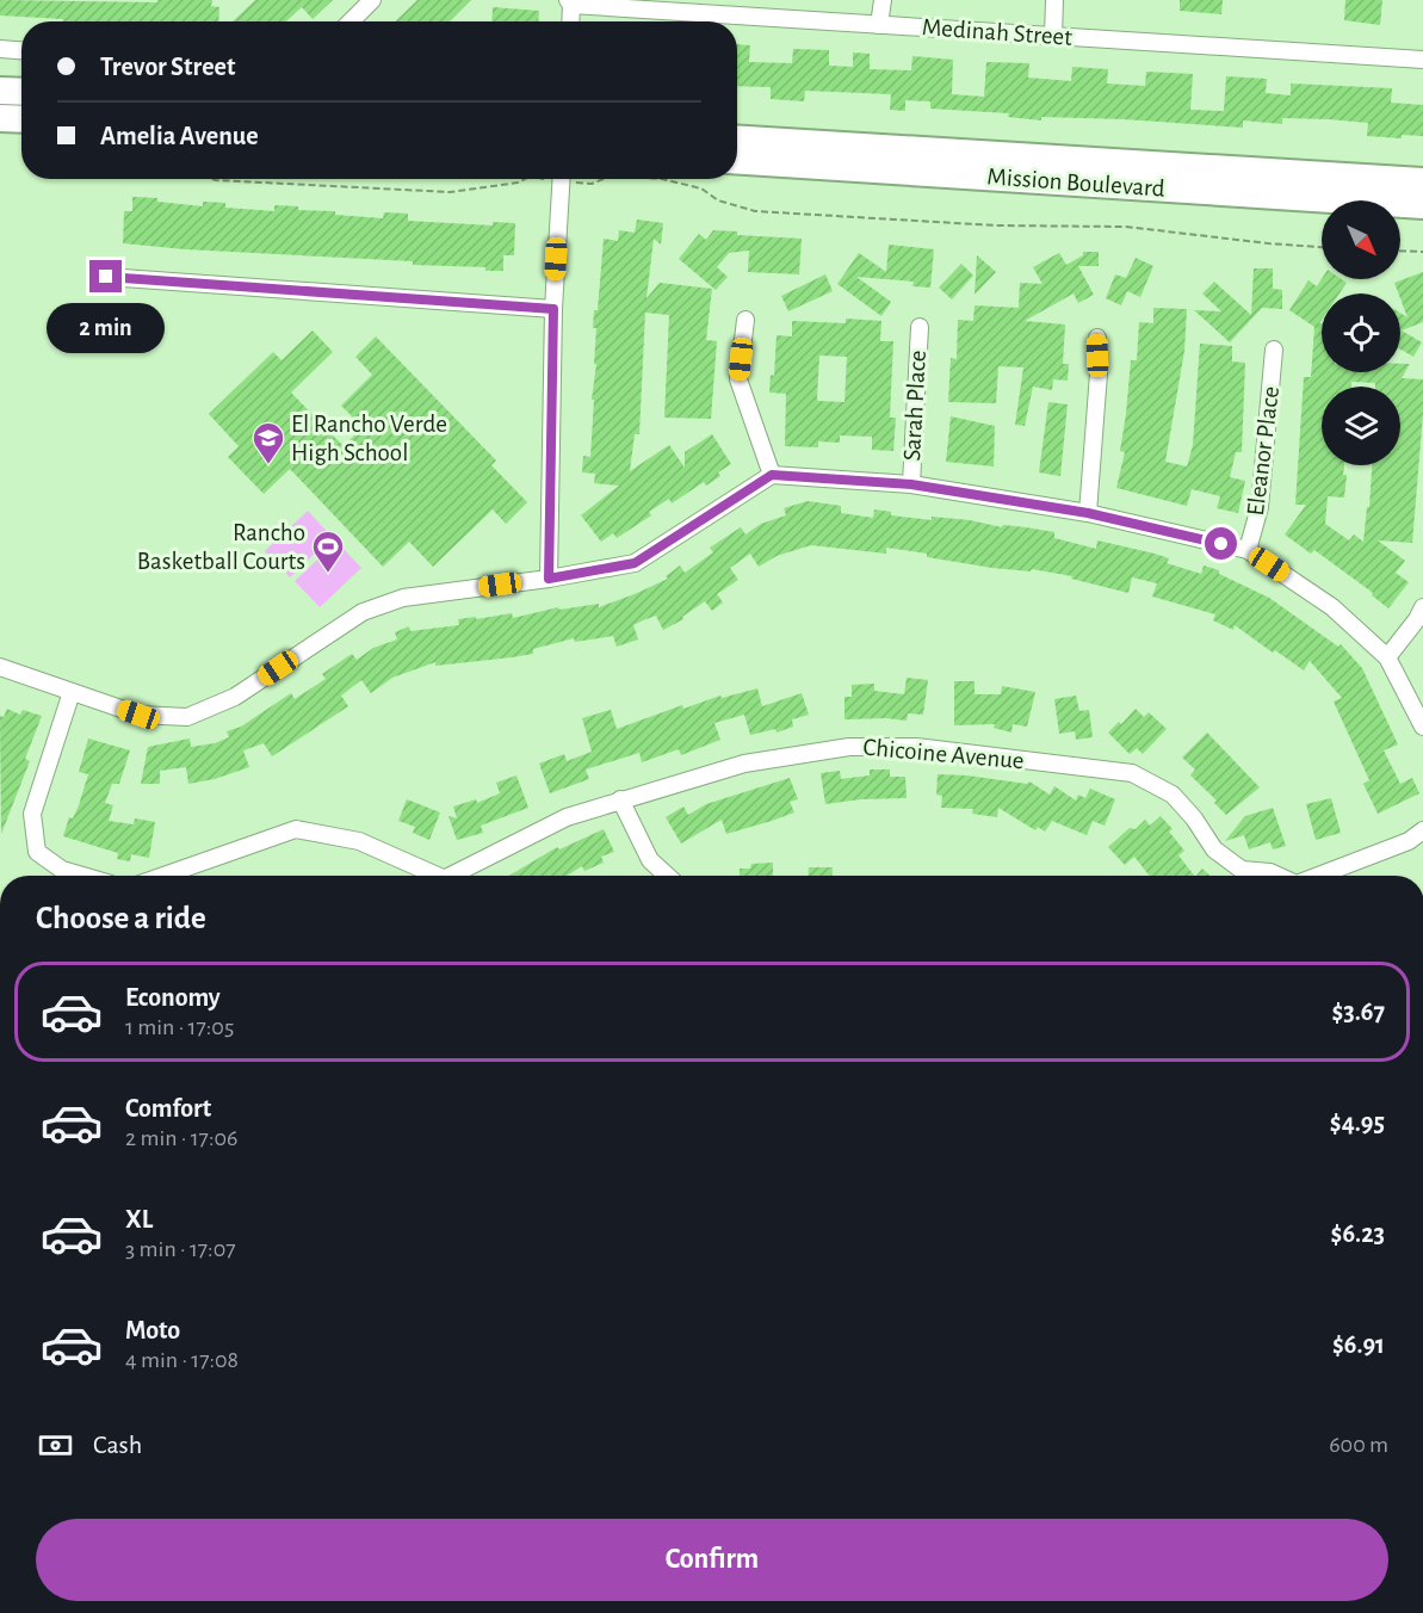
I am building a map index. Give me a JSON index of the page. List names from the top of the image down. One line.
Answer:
{"streets":{"main road":["Mission Boulevard"],"street":["Medinah Street","Sarah Place","Eleanor Place","Chicoine Avenue"]},"places":{"school or university":["El Rancho Verde High School"],"sports":["Rancho Basketball Courts"]},"north":"bottom right","page":{"banner":["Trevor Street","Amelia Avenue"],"bubble":"2 min","heading":"Choose a ride","list":[{"name":"Economy","note":"1 min · 17:05","value":"$3.67"},{"name":"Comfort","note":"2 min · 17:06","value":"$4.95"},{"name":"XL","note":"3 min · 17:07","value":"$6.23"},{"name":"Moto","note":"4 min · 17:08","value":"$6.91"}],"pay":["Cash","600 m"],"buttons":"Confirm"}}
